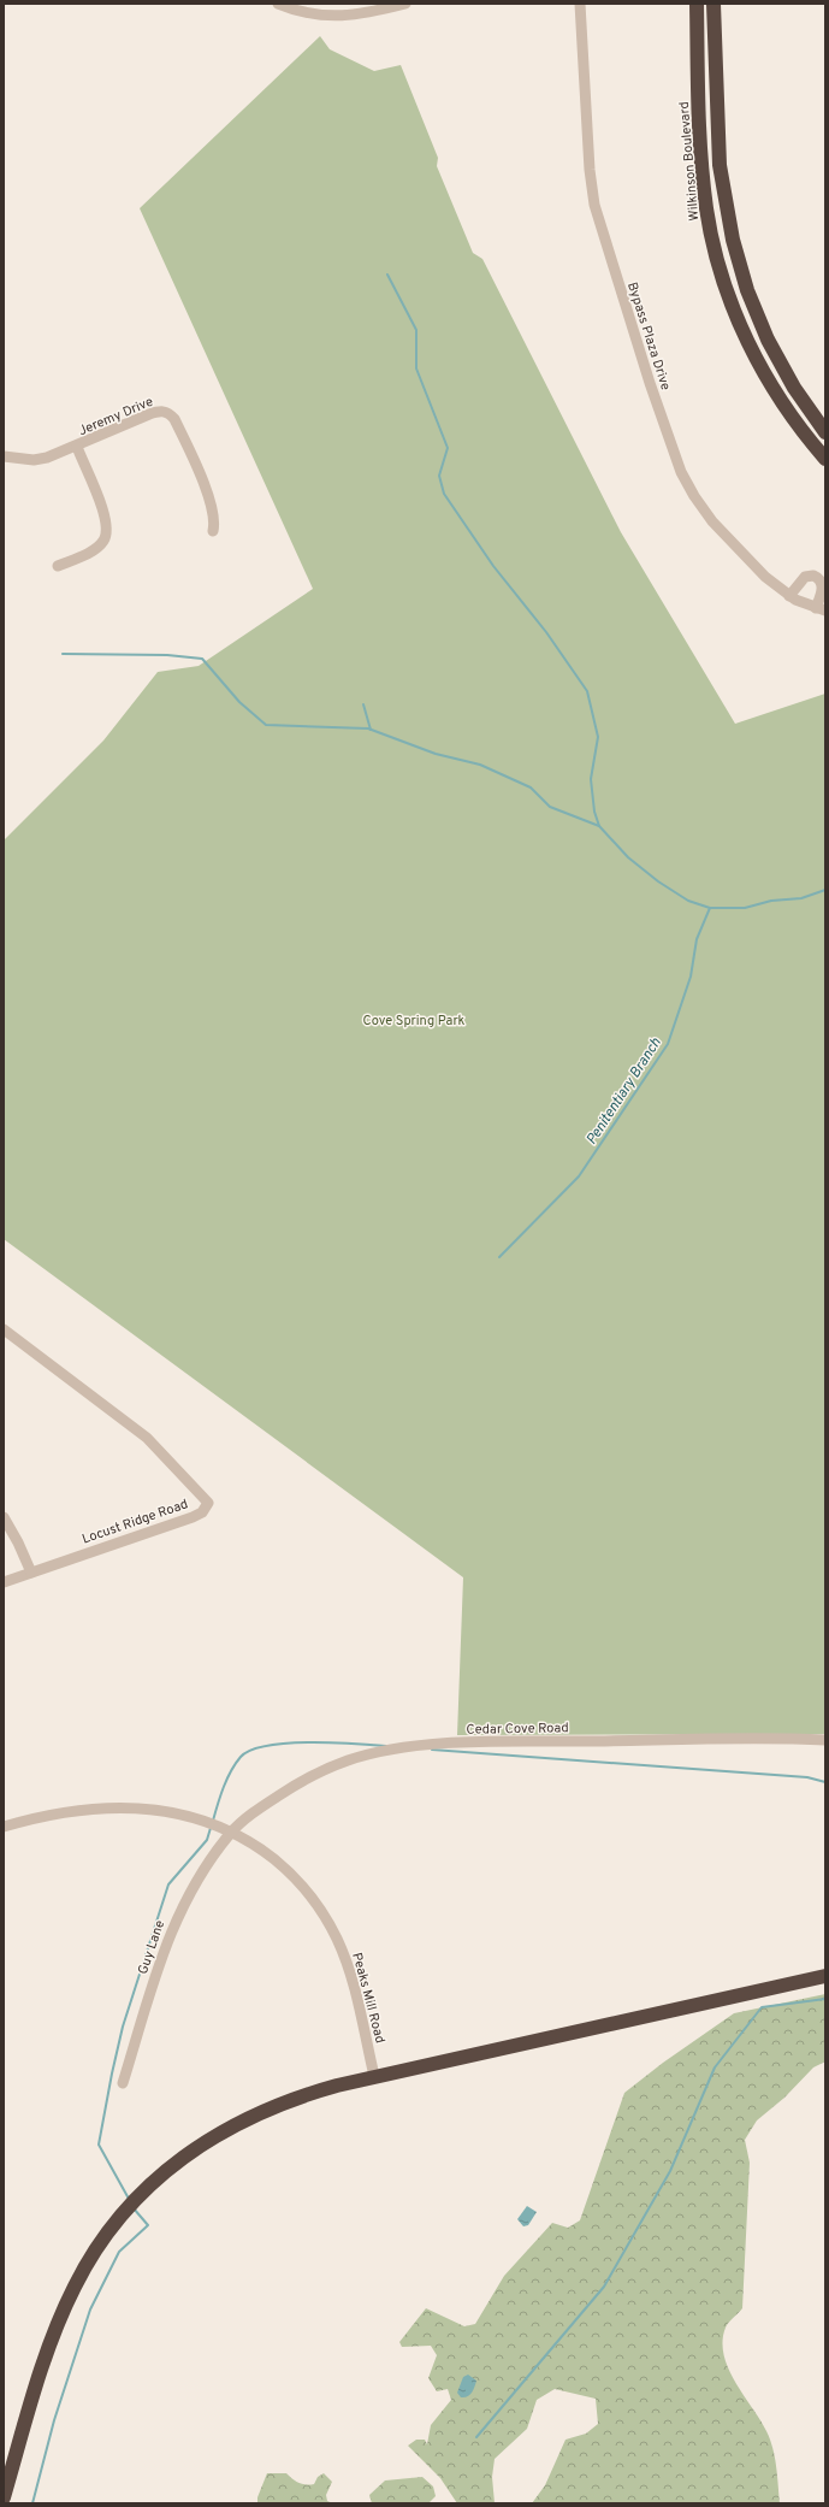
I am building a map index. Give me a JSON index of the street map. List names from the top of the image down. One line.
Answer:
{"streets":{"highway":["Wilkinson Boulevard"],"street":["Bypass Plaza Drive","Jeremy Drive","Locust Ridge Road","Cedar Cove Road","Guy Lane","Peaks Mill Road"]},"crossings":[["Cedar Cove Road","Guy Lane"],["Cedar Cove Road","Peaks Mill Road"],["Guy Lane","Peaks Mill Road"]],"water":["Penitentiary Branch"],"parks":["Cove Spring Park"]}
